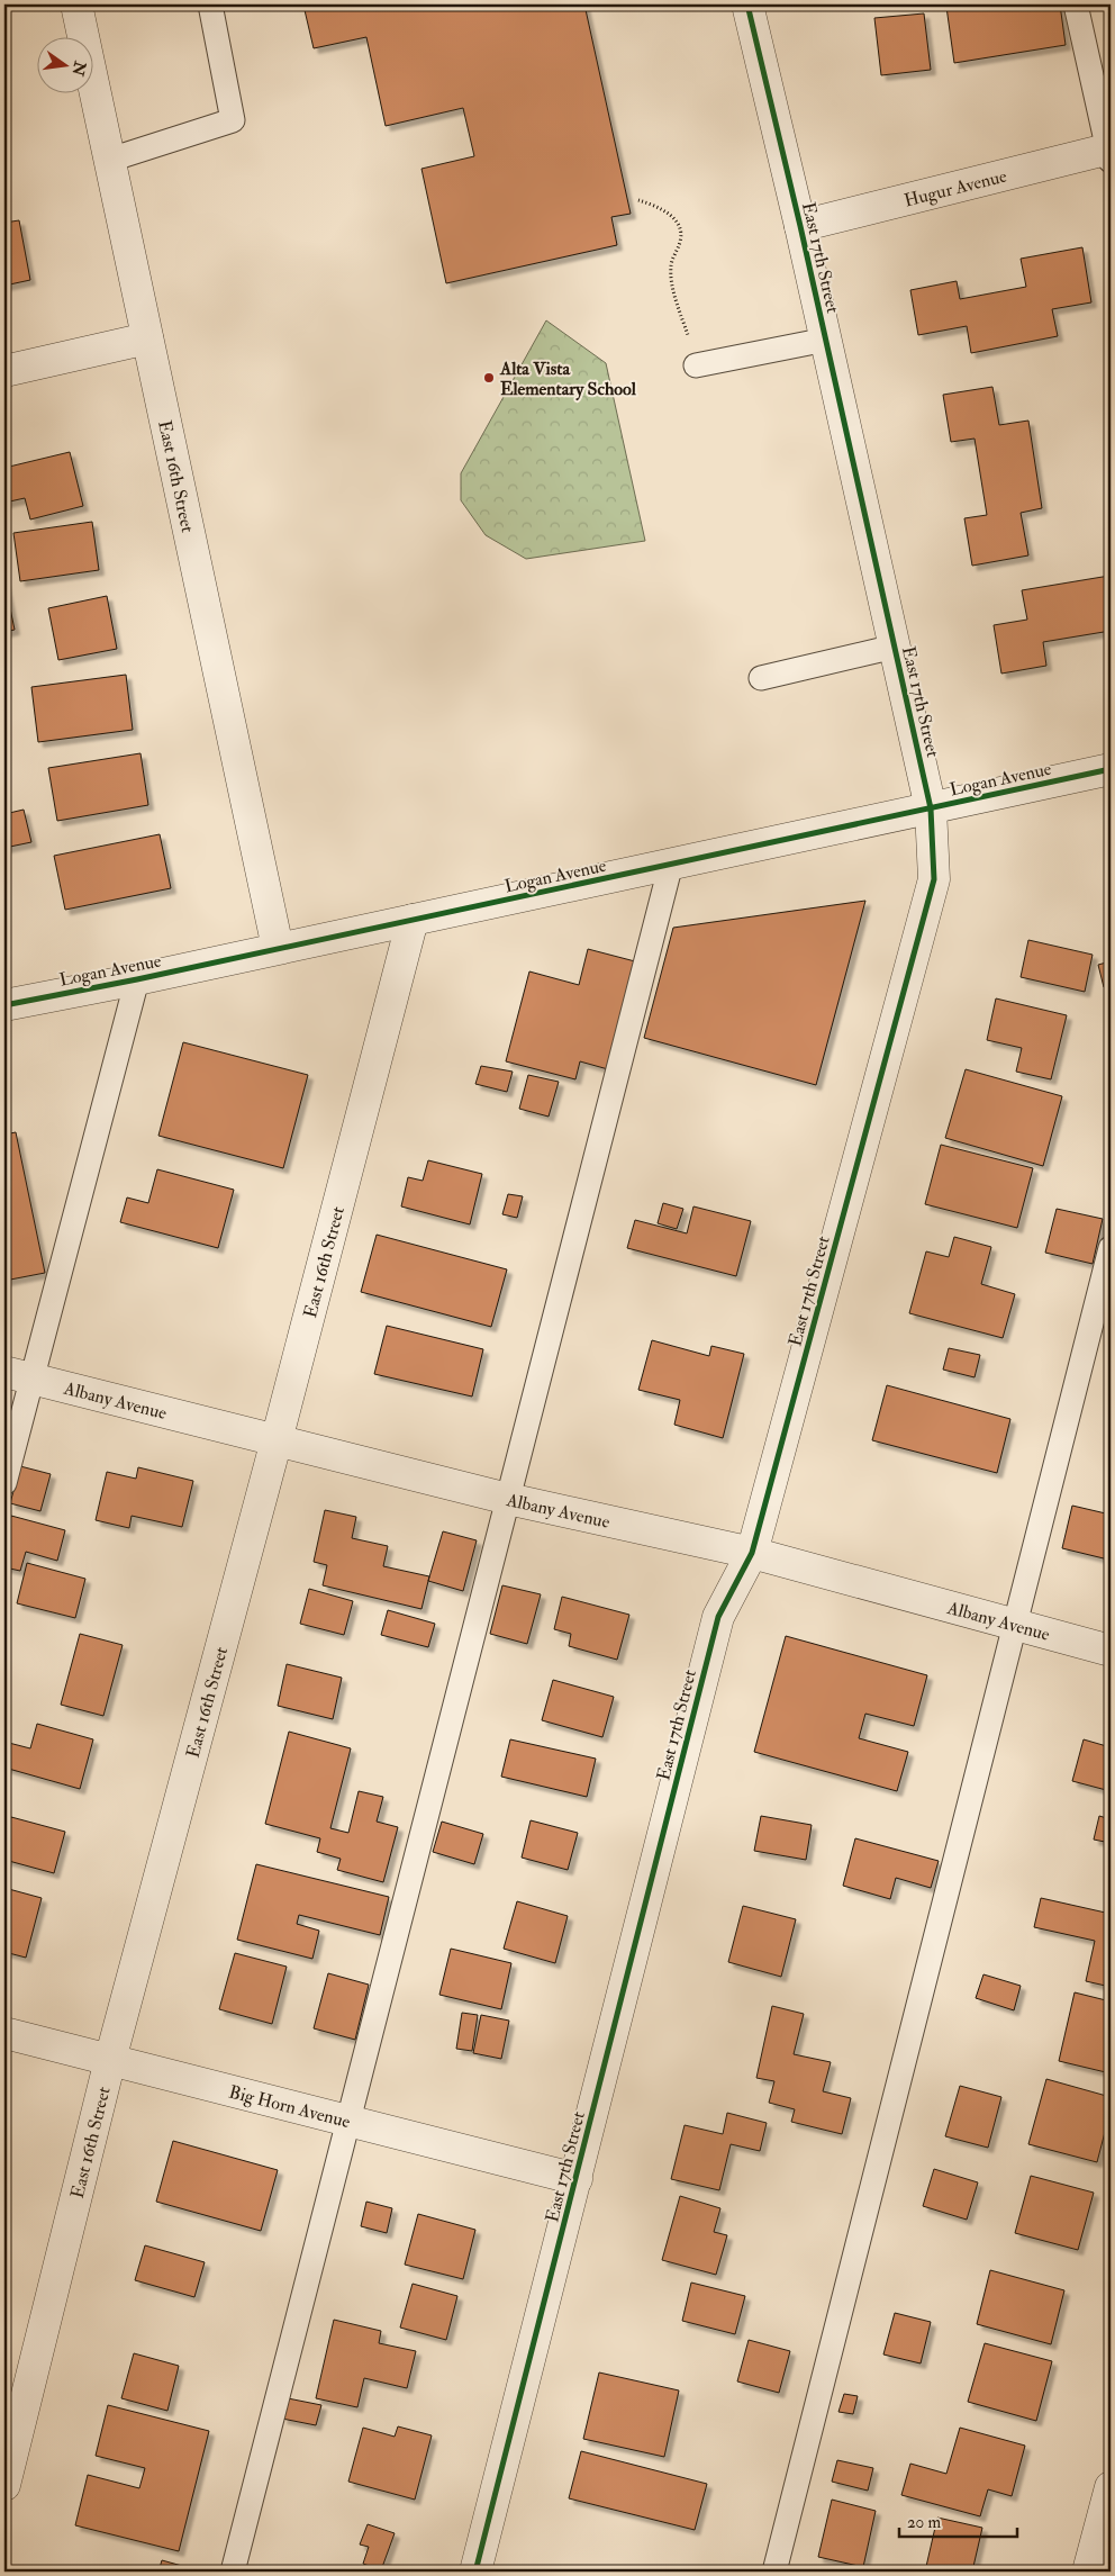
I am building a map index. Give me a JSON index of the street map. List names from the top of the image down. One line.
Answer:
{"streets":{"street":["Hugur Avenue","East 17th Street","East 16th Street","Logan Avenue","Albany Avenue","Big Horn Avenue"]},"crossings":[["Hugur Avenue","East 17th Street"],["East 17th Street","Logan Avenue"],["East 17th Street","Albany Avenue"],["East 17th Street","Big Horn Avenue"],["East 16th Street","Logan Avenue"],["East 16th Street","Albany Avenue"],["East 16th Street","Big Horn Avenue"]],"places":["Alta Vista Elementary School"],"scale_bar":"20 m","north":"right"}
